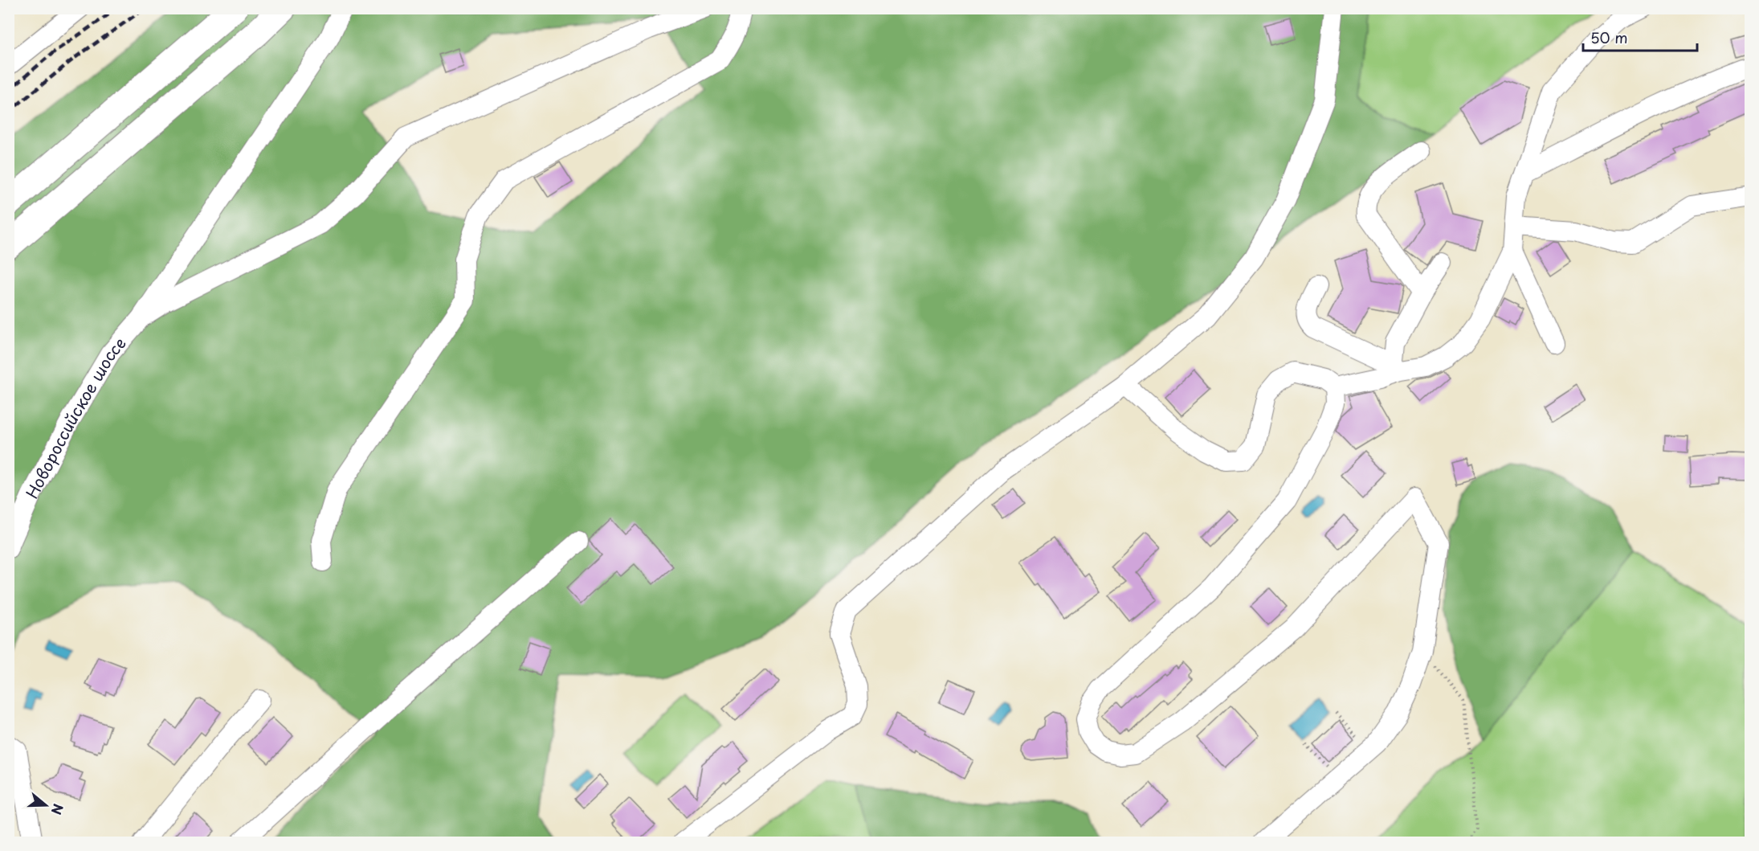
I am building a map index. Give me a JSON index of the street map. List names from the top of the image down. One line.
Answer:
{"streets":{"street":["Новороссийское шоссе"]},"scale_bar":"50 m","north":"right"}
